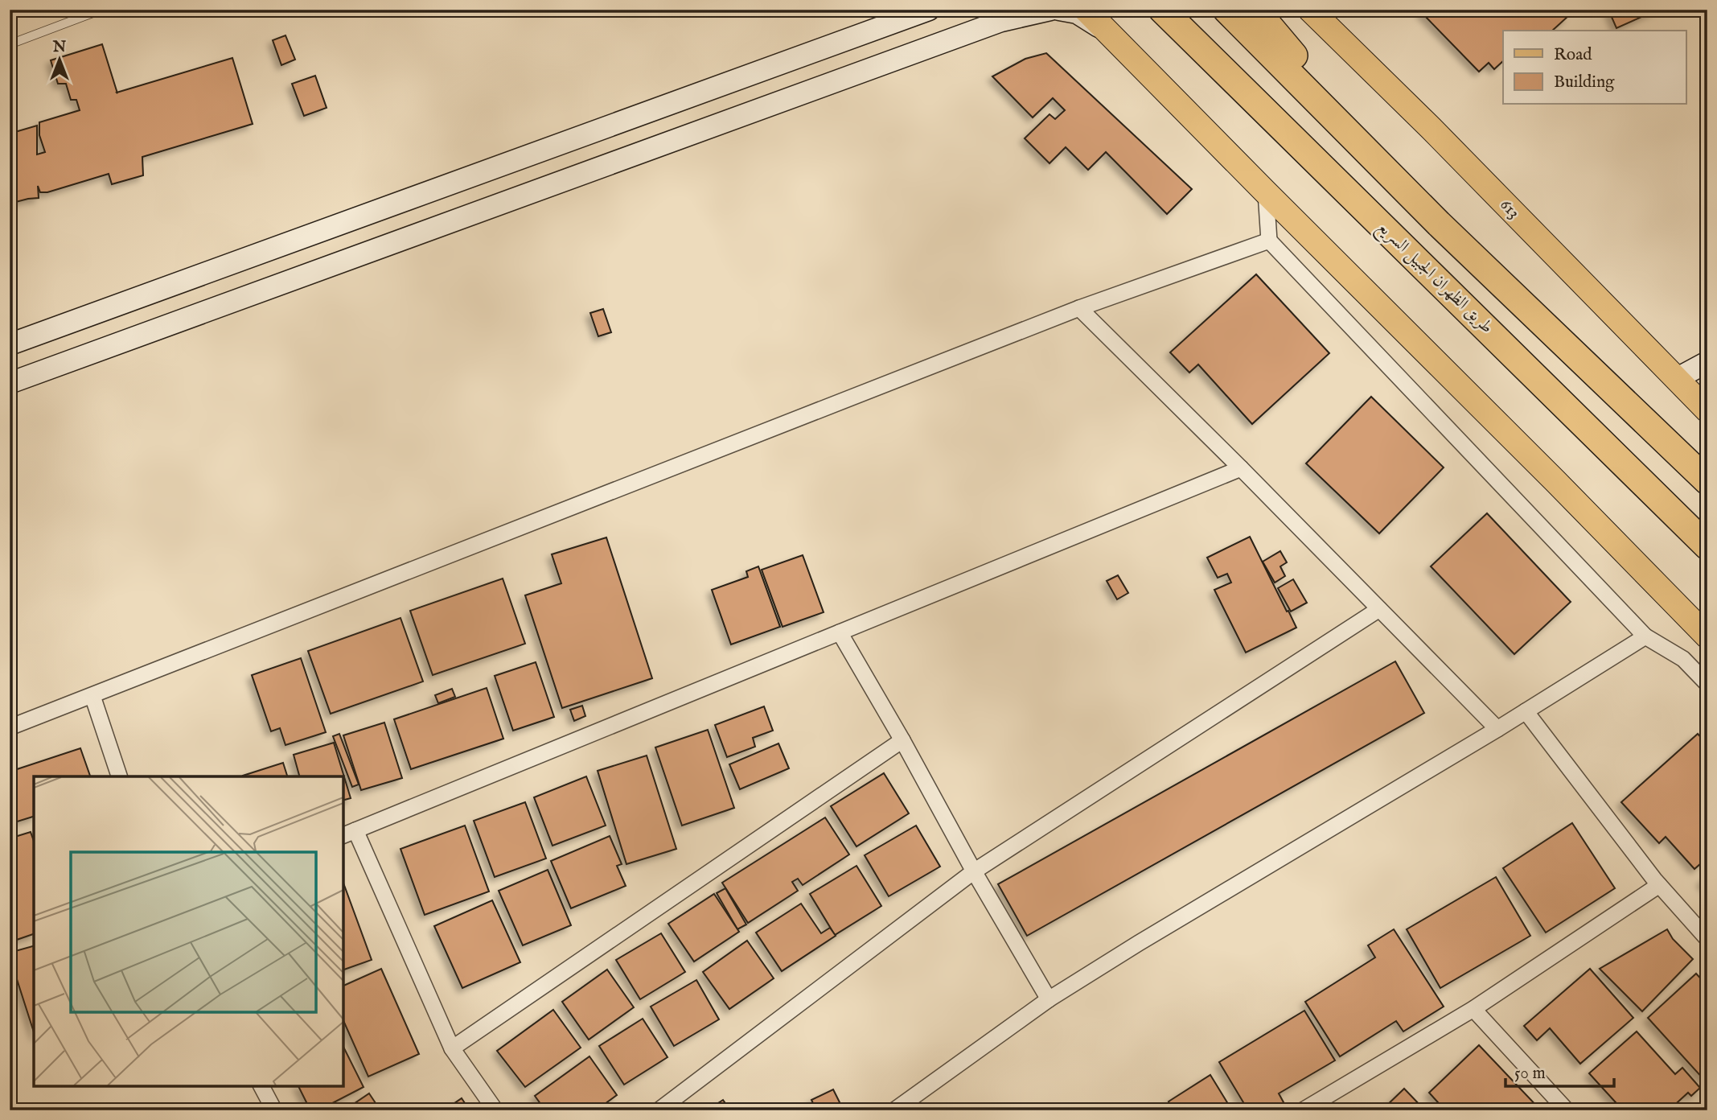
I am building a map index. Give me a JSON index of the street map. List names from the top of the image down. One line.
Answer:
{"streets":{"highway":["طريق الظهران الجبيل السريع"],"main road":["613"]},"legend":["Road","Building"],"scale_bar":"50 m","north":"top"}
